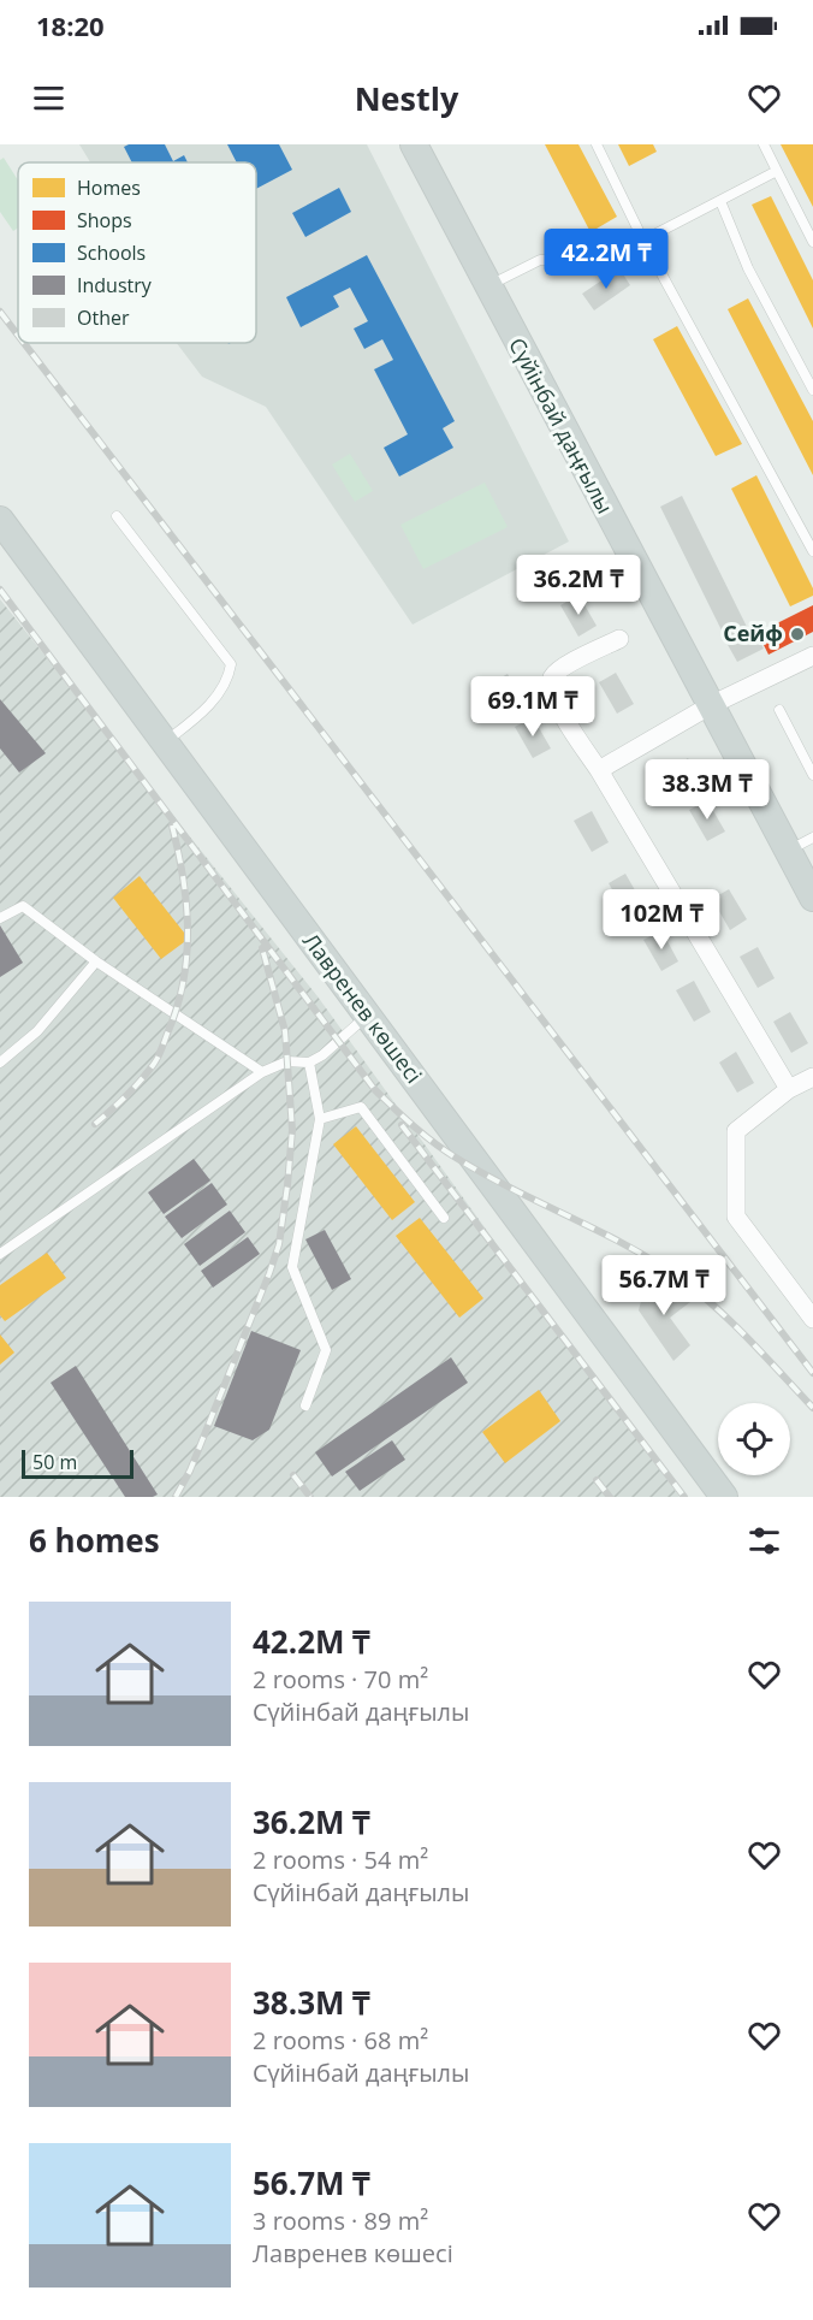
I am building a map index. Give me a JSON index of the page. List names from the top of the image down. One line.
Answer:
{"streets":{"main road":["Сүйінбай даңғылы","Лавренев көшесі"]},"places":["Сейф"],"legend":["Homes","Shops","Schools","Industry","Other"],"scale_bar":"50 m","page":{"status":"18:20","header":"Nestly","price":["42.2M ₸","36.2M ₸","69.1M ₸","38.3M ₸","102M ₸","56.7M ₸"],"scale":"50 m","heading":"6 homes","list":[{"name":"42.2M ₸","note":"2 rooms · 70 m² · Сүйінбай даңғылы"},{"name":"36.2M ₸","note":"2 rooms · 54 m² · Сүйінбай даңғылы"},{"name":"38.3M ₸","note":"2 rooms · 68 m² · Сүйінбай даңғылы"},{"name":"56.7M ₸","note":"3 rooms · 89 m² · Лавренев көшесі"}]}}
